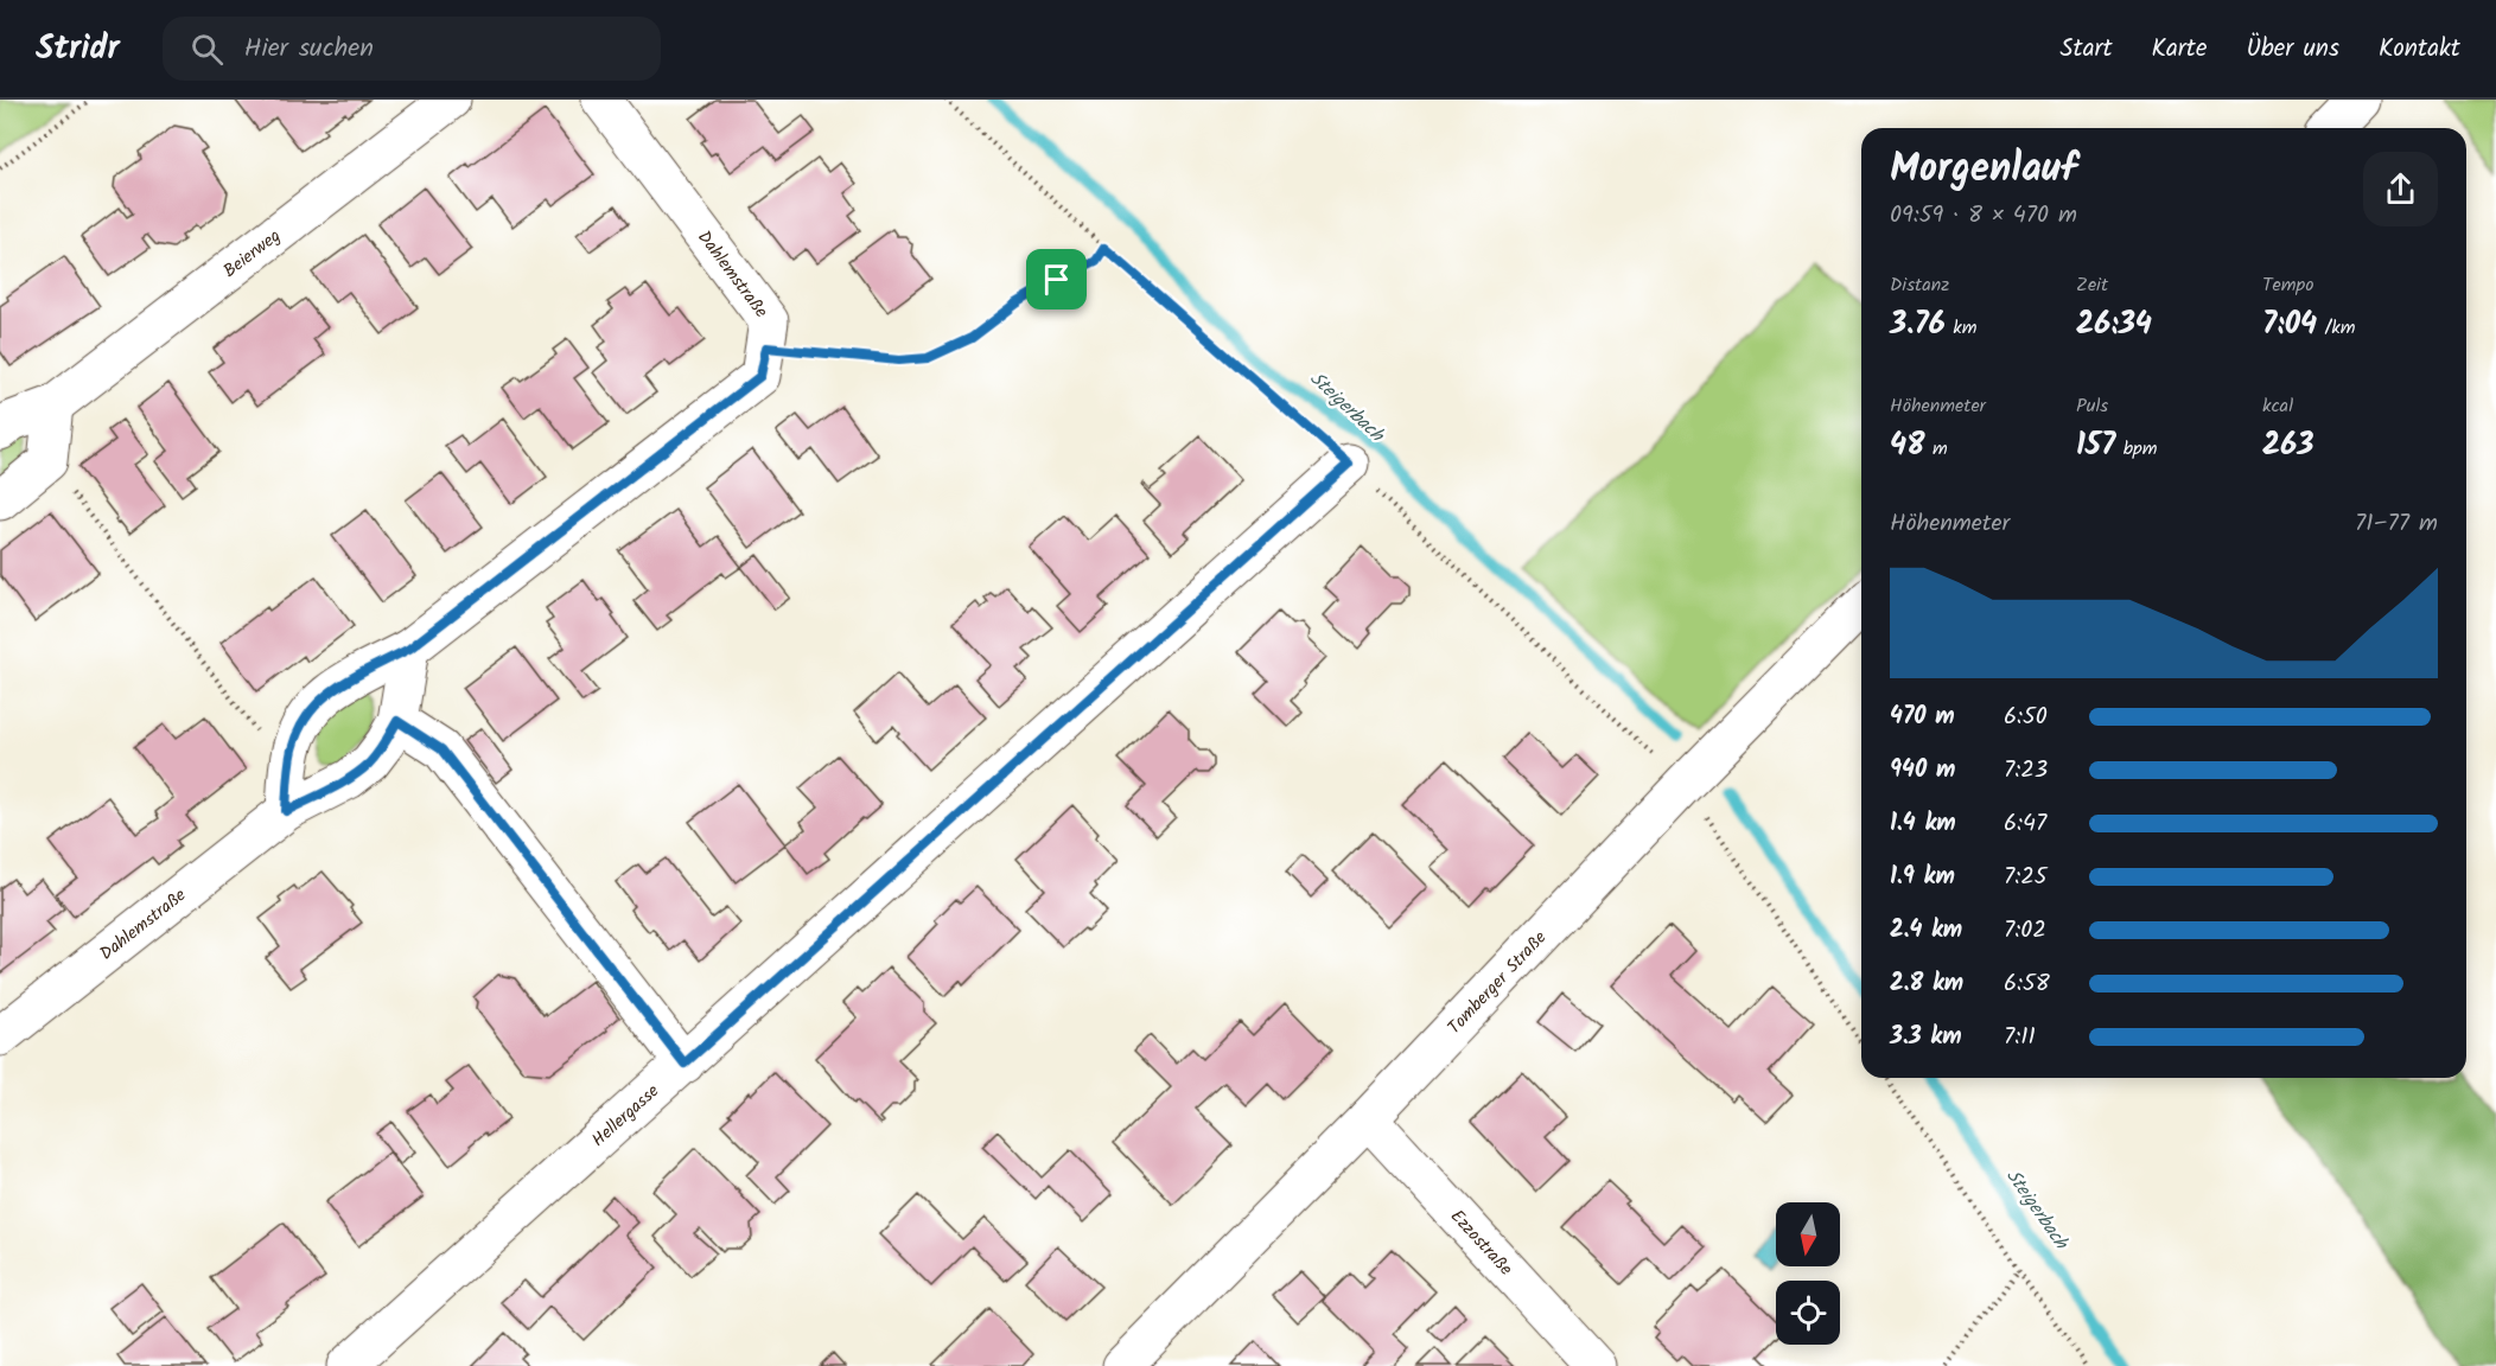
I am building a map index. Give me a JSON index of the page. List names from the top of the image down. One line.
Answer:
{"streets":{"street":["Beierweg","Dahlemstraße","Tomberger Straße","Hellergasse","Ezzostraße"]},"crossings":[["Tomberger Straße","Ezzostraße"]],"water":["Steigerbach"],"north":"bottom","page":{"header":"Stridr","search":"Hier suchen","nav":["Start","Karte","Über uns","Kontakt"],"heading":["Morgenlauf","09:59 · 8 × 470 m"],"stats":[["Distanz","3.76 km"],["Zeit","26:34"],["Tempo","7:04 /km"],["Höhenmeter","48 m"],["Puls","157 bpm"],["kcal","263"]],"chart":["Höhenmeter","71–77 m"],"list":[{"name":"470 m","note":"6:50"},{"name":"940 m","note":"7:23"},{"name":"1.4 km","note":"6:47"},{"name":"1.9 km","note":"7:25"},{"name":"2.4 km","note":"7:02"},{"name":"2.8 km","note":"6:58"},{"name":"3.3 km","note":"7:11"}]}}
